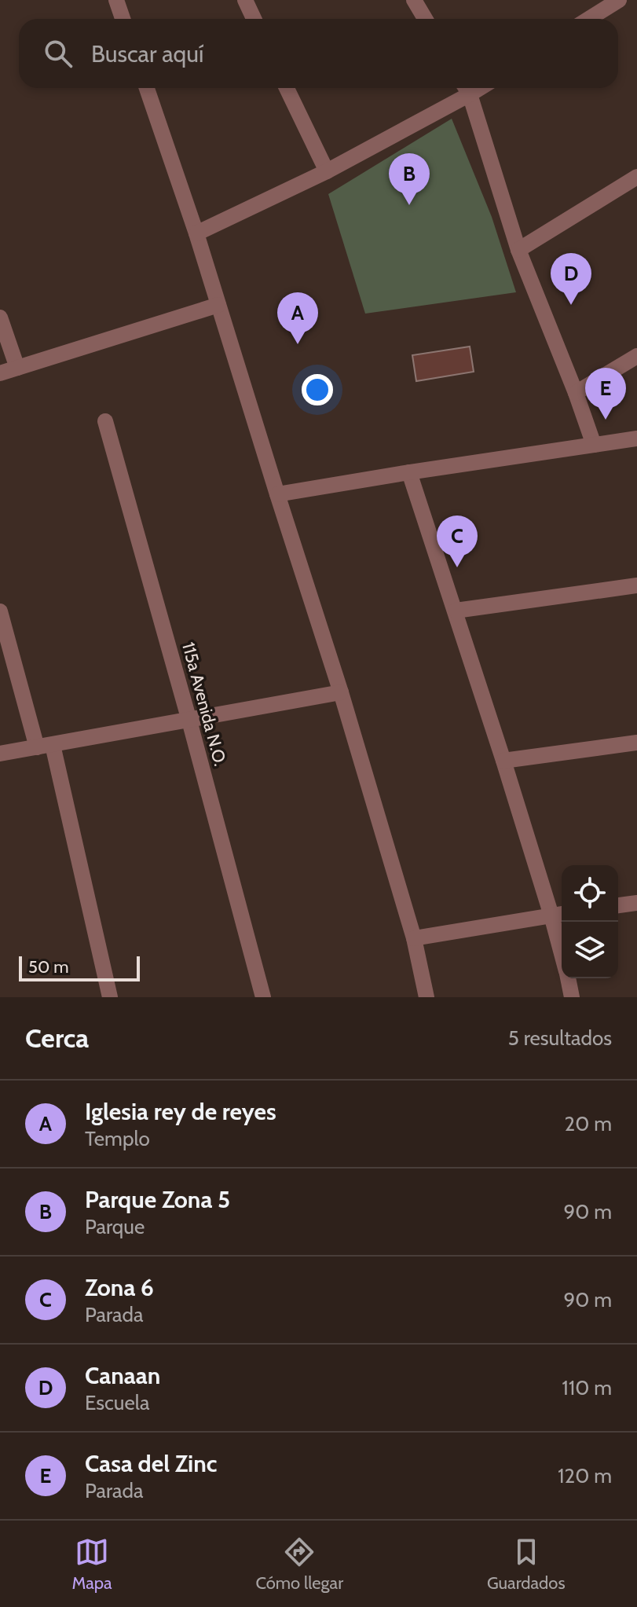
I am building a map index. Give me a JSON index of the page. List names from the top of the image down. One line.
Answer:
{"streets":{"street":["115a Avenida N.O."]},"scale_bar":"50 m","page":{"search":"Buscar aquí","pins":["B","D","A","E","C"],"scale":"50 m","heading":["Cerca","5 resultados"],"list":[{"mark":"A","name":"Iglesia rey de reyes","note":"Templo","value":"20 m"},{"mark":"B","name":"Parque Zona 5","note":"Parque","value":"90 m"},{"mark":"C","name":"Zona 6","note":"Parada","value":"90 m"},{"mark":"D","name":"Canaan","note":"Escuela","value":"110 m"},{"mark":"E","name":"Casa del Zinc","note":"Parada","value":"120 m"}],"nav":["Mapa","Cómo llegar","Guardados"]}}
